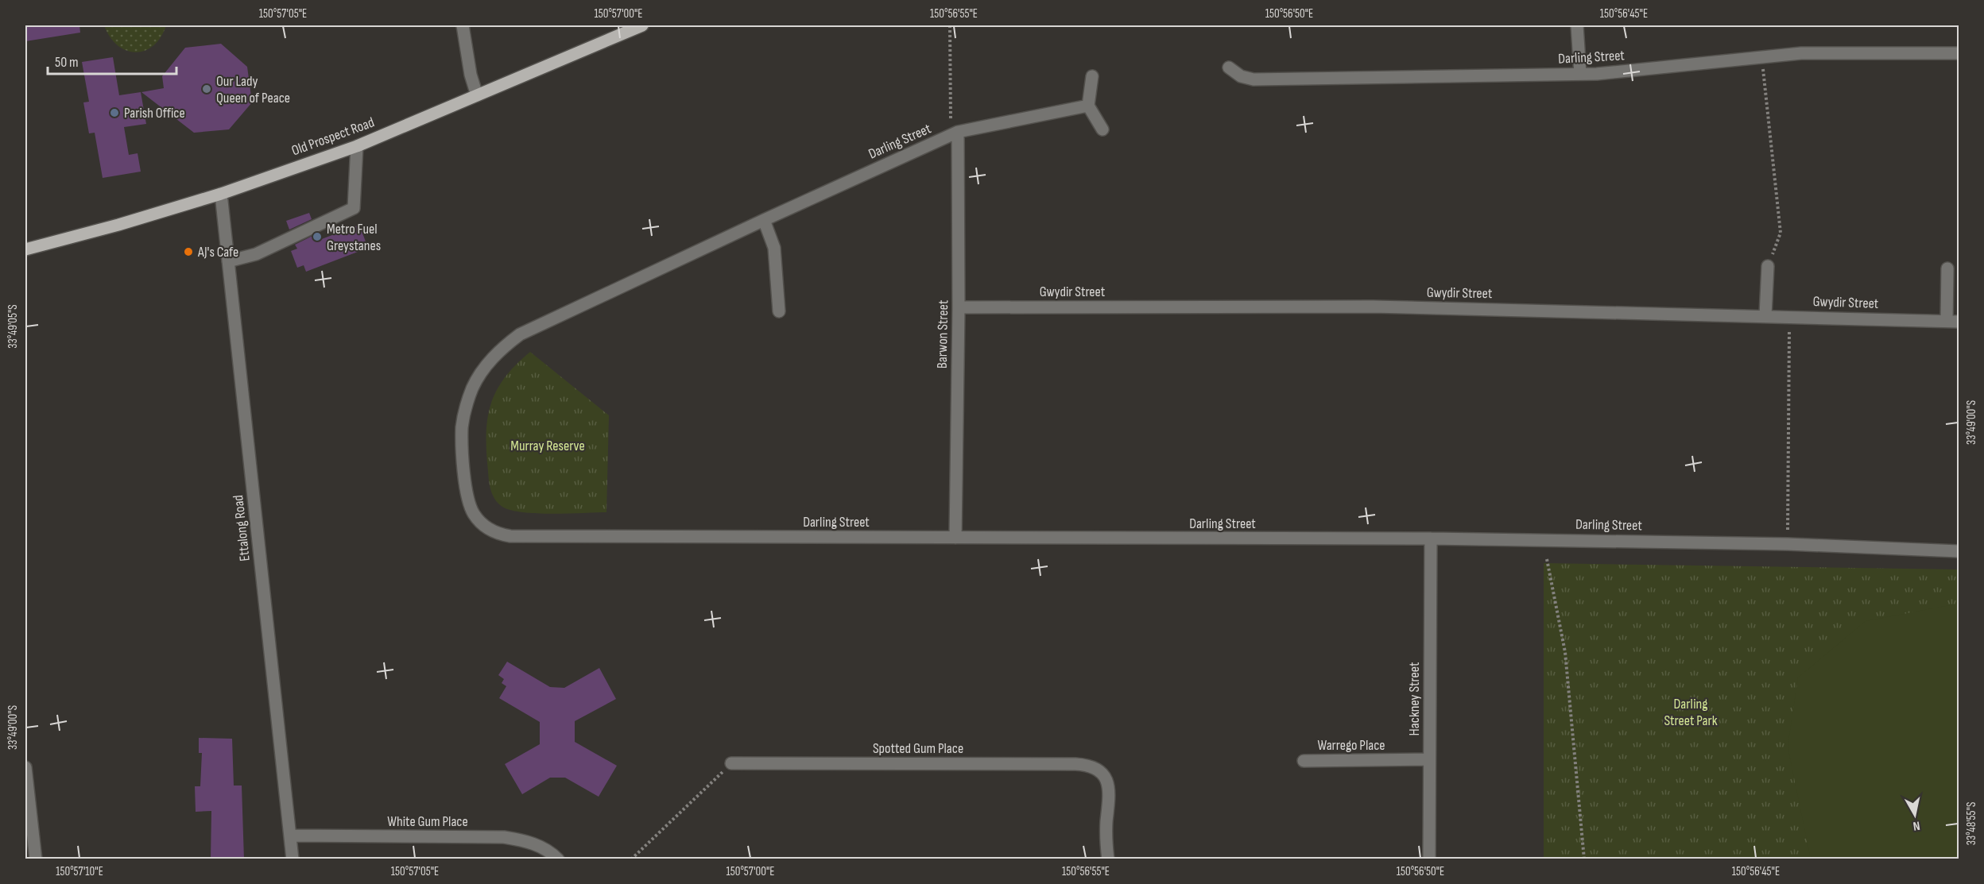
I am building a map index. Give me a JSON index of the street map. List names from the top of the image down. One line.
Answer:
{"streets":{"main road":["Old Prospect Road"],"street":["Darling Street","Gwydir Street","Barwon Street","Ettalong Road","Hackney Street","Warrego Place","Spotted Gum Place","White Gum Place"]},"crossings":[["Darling Street","Barwon Street"],["Darling Street","Hackney Street"],["Old Prospect Road","Ettalong Road"],["Gwydir Street","Barwon Street"],["Ettalong Road","White Gum Place"],["Hackney Street","Warrego Place"]],"parks":["Murray Reserve","Darling Street Park"],"places":["Our Lady Queen of Peace","Parish Office","Metro Fuel Greystanes","AJ's Cafe"],"scale_bar":"50 m","north":"bottom","coordinates":["150°57'05\"E","150°57'00\"E","150°56'55\"E","150°56'50\"E","150°56'45\"E","33°49'05\"S","33°49'00\"S","33°48'55\"S","150°57'10\"E"]}
